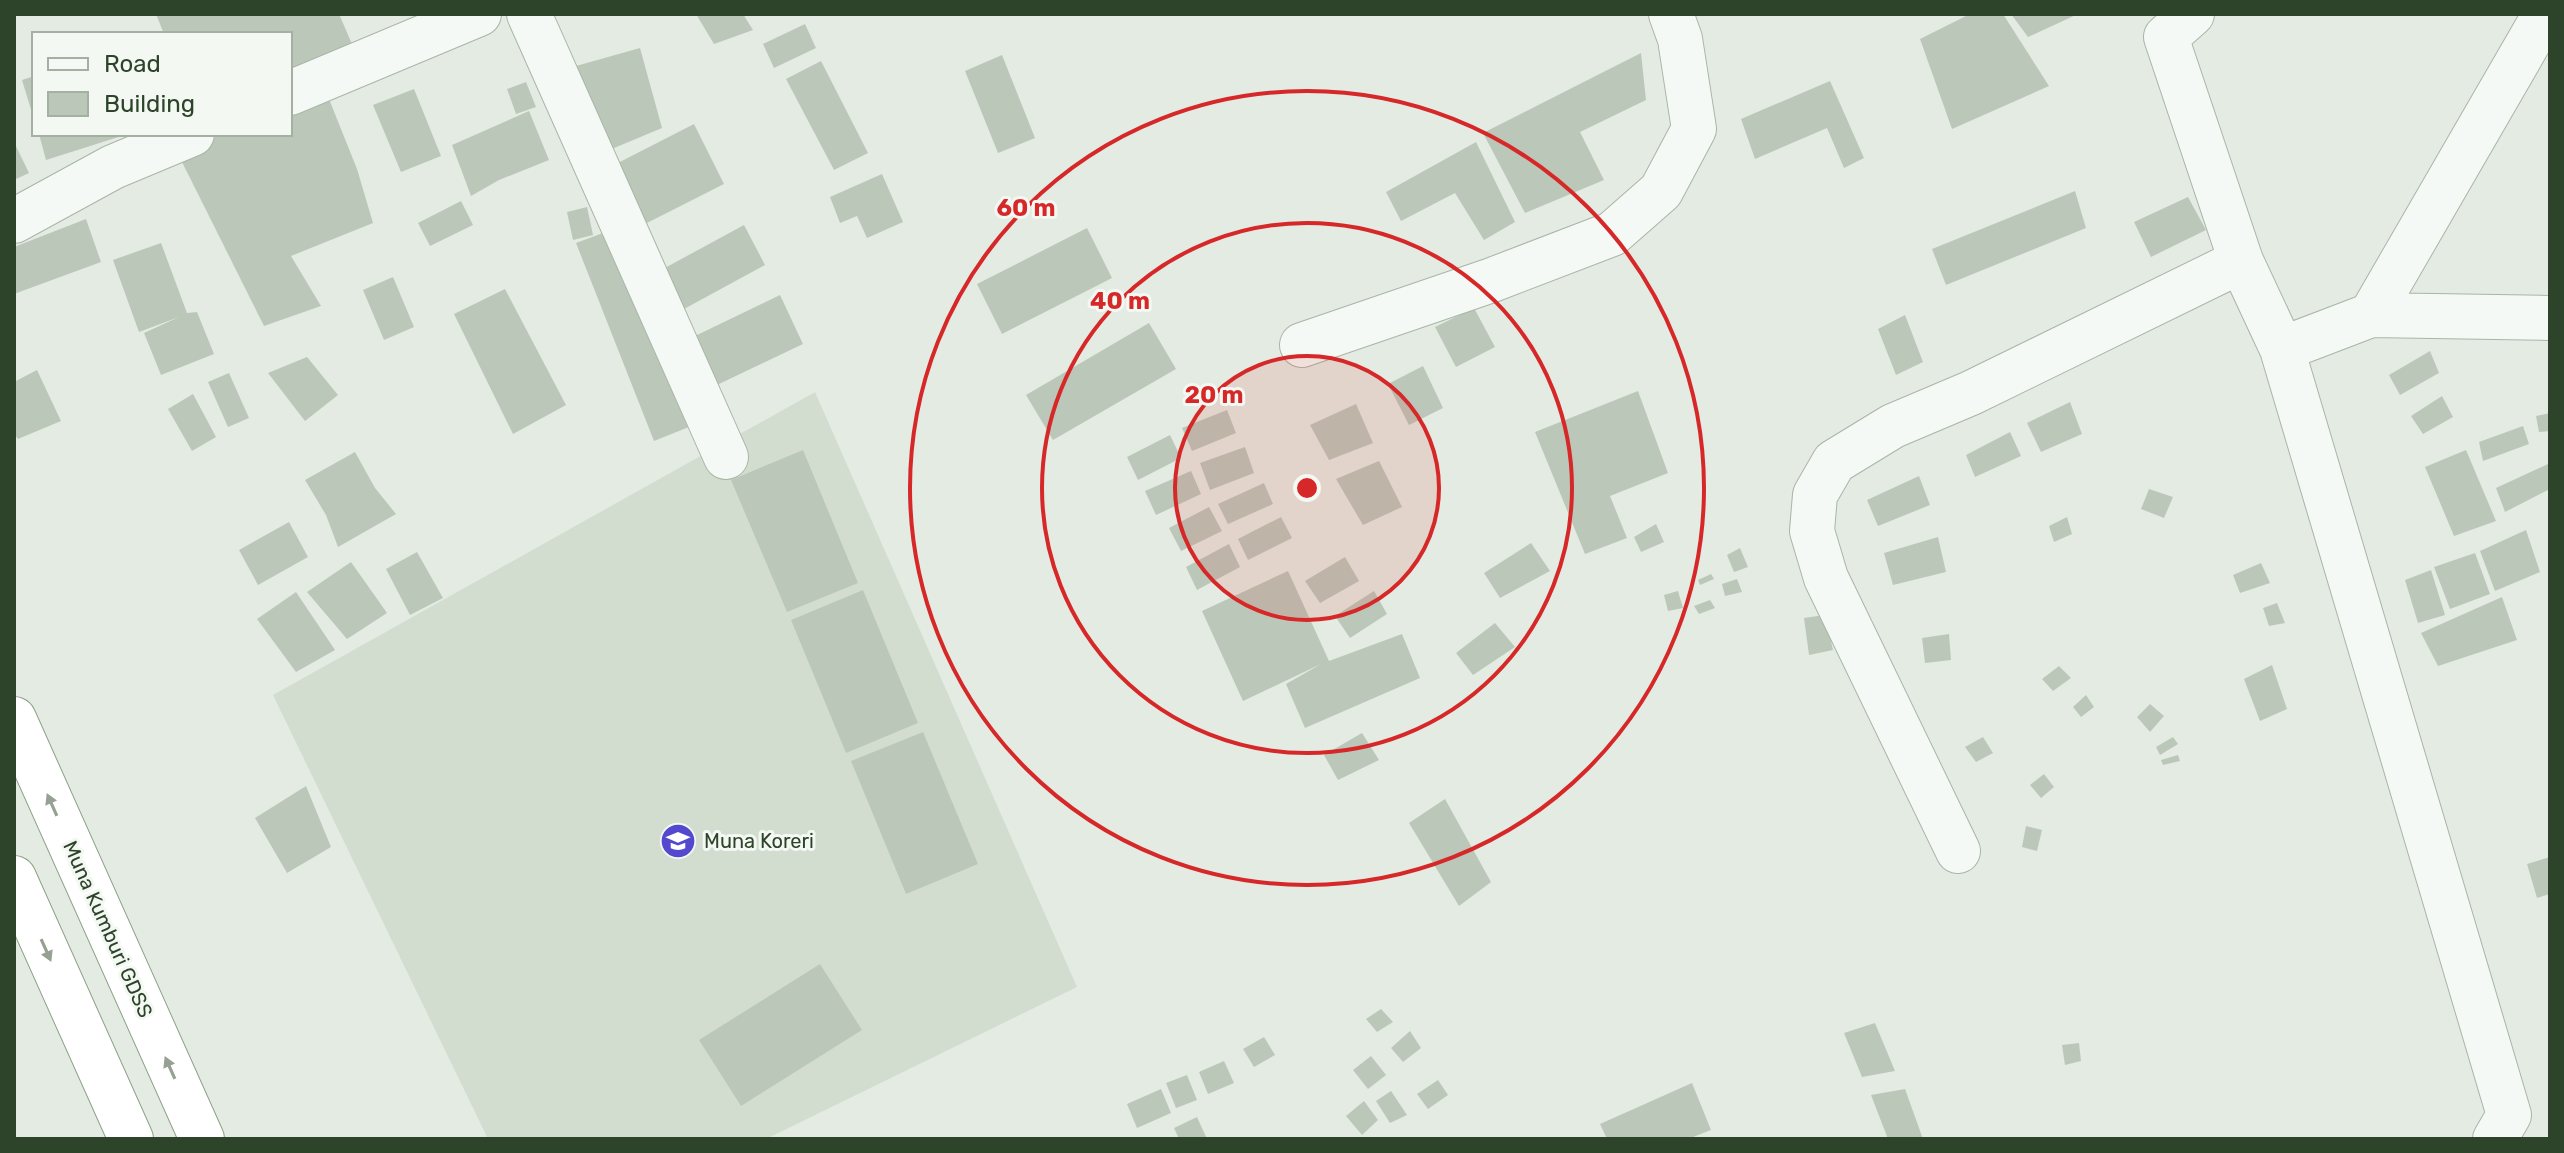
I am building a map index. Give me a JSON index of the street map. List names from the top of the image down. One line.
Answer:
{"streets":{"highway":["Muna Kumburi GDSS"]},"places":{"school or university":["Muna Koreri"]},"legend":["Road","Building"],"rings":["60 m","40 m","20 m"]}
